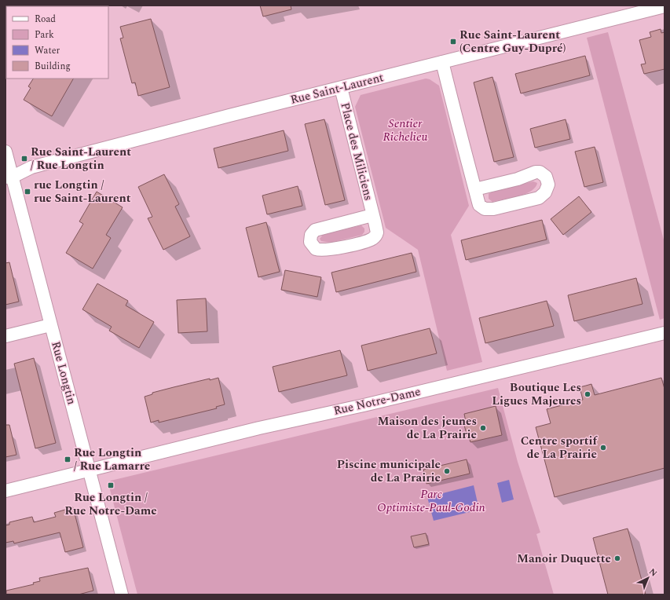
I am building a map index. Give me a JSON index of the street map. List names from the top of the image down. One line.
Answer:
{"streets":{"street":["Rue Saint-Laurent","Place des Miliciens","Rue Longtin","Rue Notre-Dame"]},"crossings":[["Rue Saint-Laurent","Place des Miliciens"],["Rue Saint-Laurent","Rue Longtin"],["Rue Longtin","Rue Notre-Dame"]],"parks":["Sentier Richelieu","Parc Optimiste-Paul-Godin"],"places":{"transit":["Rue Saint-Laurent (Centre Guy-Dupré)","Rue Saint-Laurent / Rue Longtin","rue Longtin / rue Saint-Laurent","Rue Longtin / Rue Lamarre","Rue Longtin / Rue Notre-Dame"],"other":["Boutique Les Ligues Majeures","Maison des jeunes de La Prairie","Centre sportif de La Prairie","Piscine municipale de La Prairie","Manoir Duquette"]},"legend":["Road","Park","Water","Building"],"north":"top right"}
